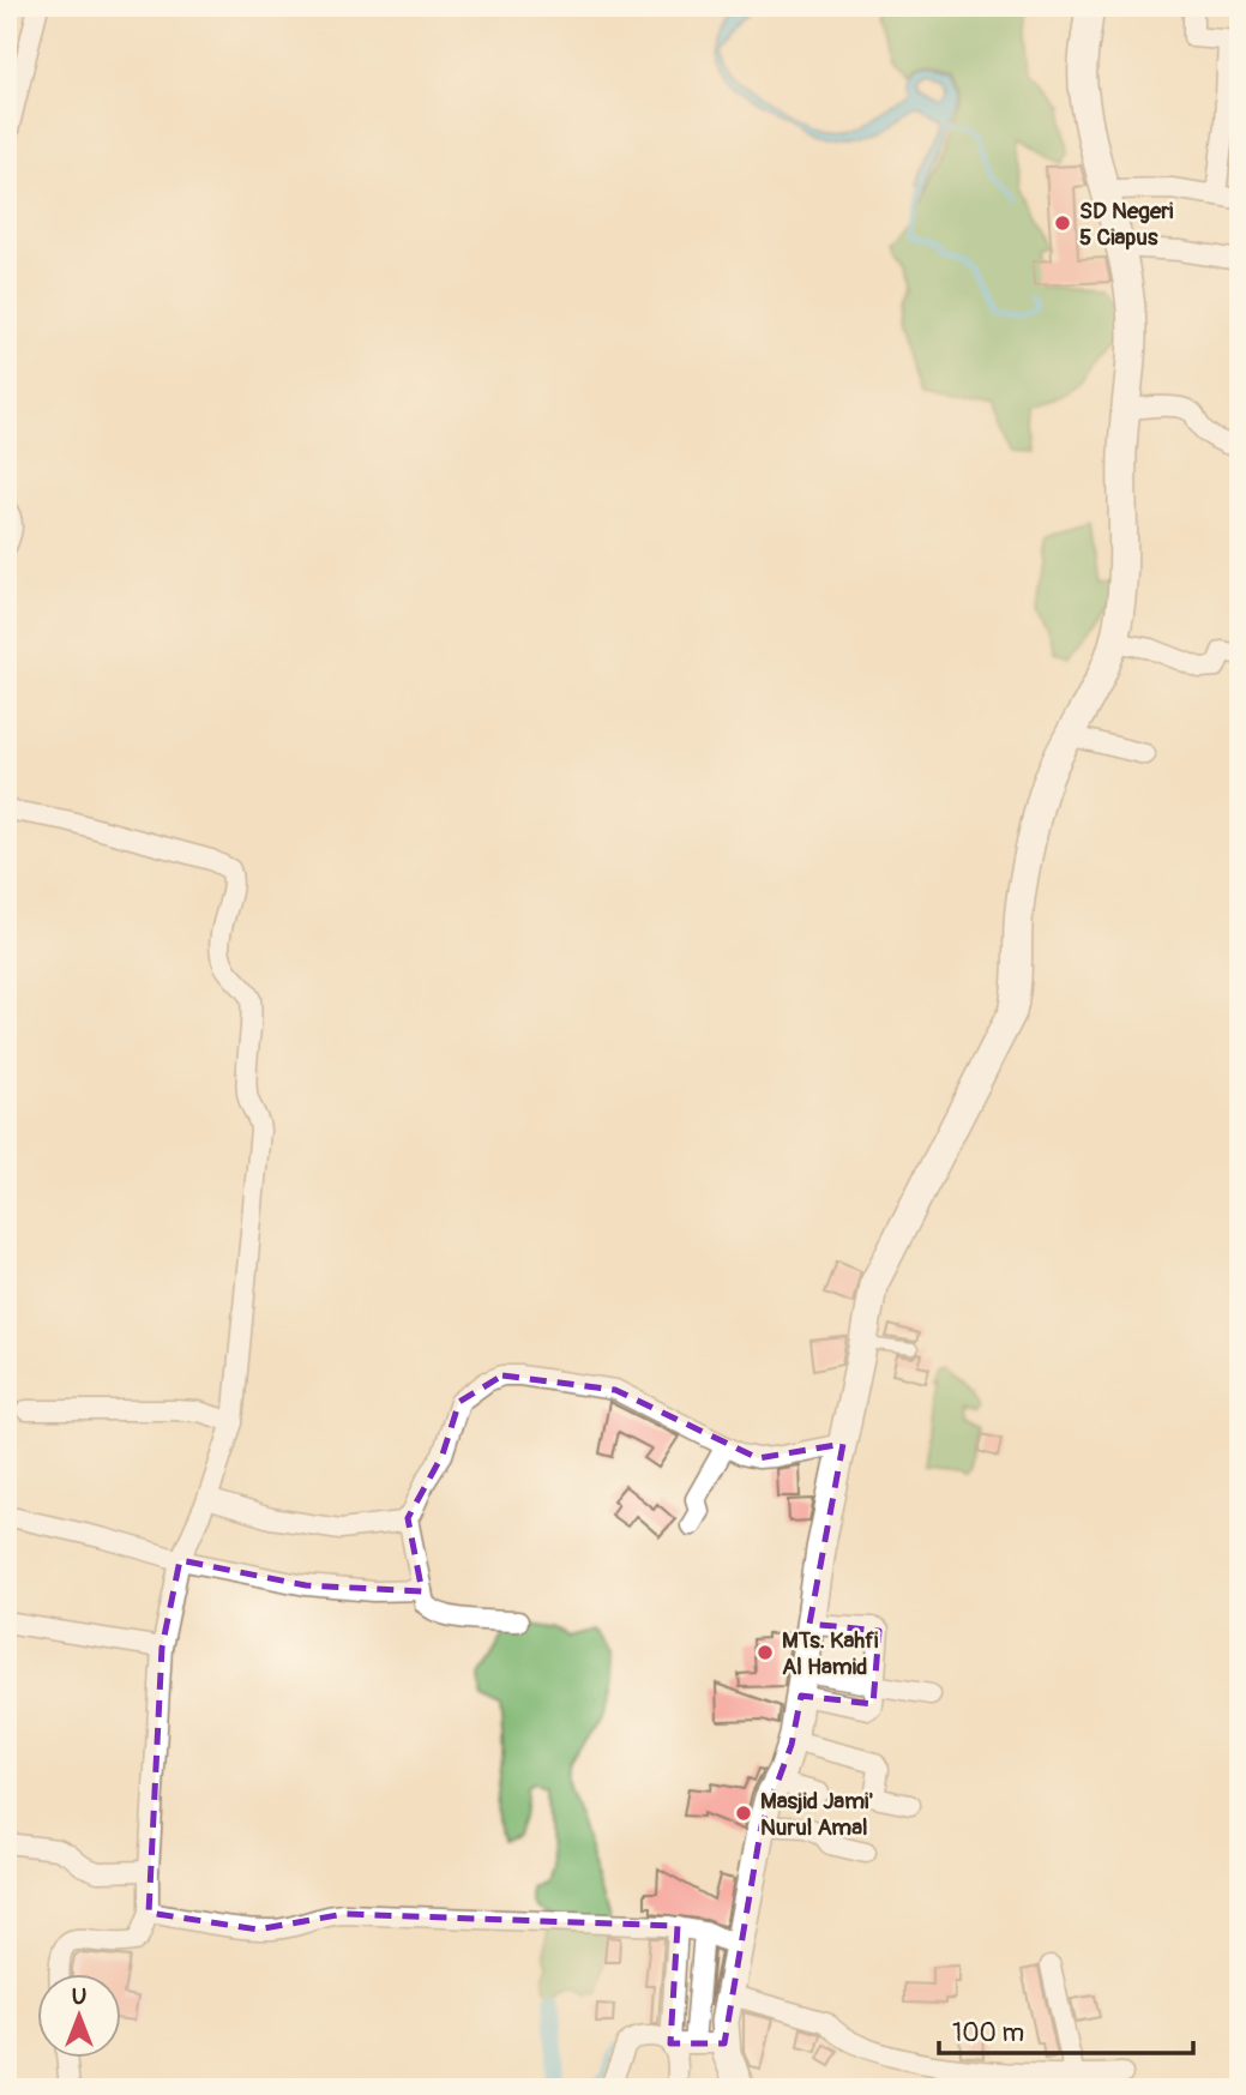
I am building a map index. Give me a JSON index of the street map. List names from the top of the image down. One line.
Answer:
{"places":["SD Negeri 5 Ciapus","MTs. Kahfi Al Hamid","Masjid Jami' Nurul Amal"],"scale_bar":"100 m","north":"top"}
